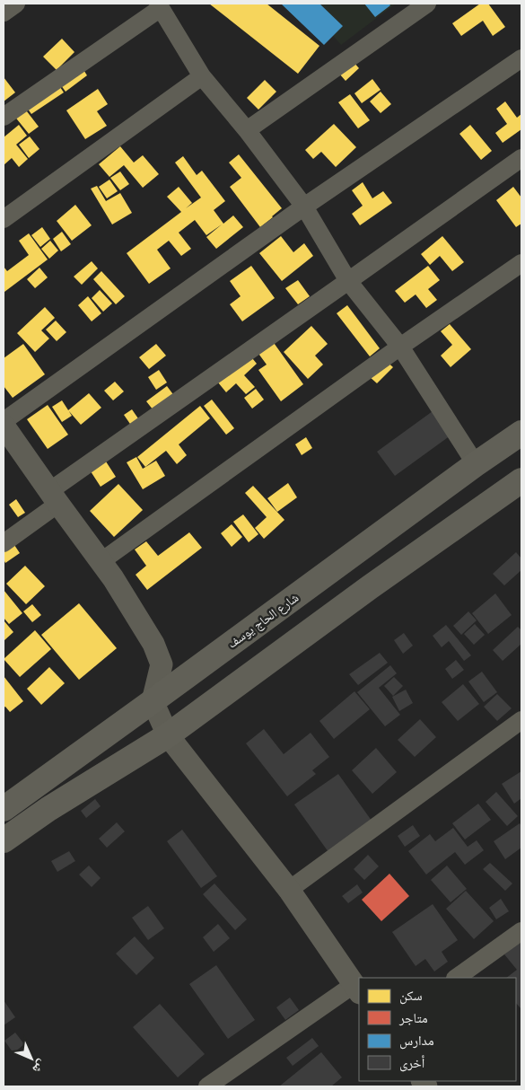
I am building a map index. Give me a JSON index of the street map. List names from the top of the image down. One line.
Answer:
{"streets":{"main road":["شارع الحاج يوسف"]},"legend":["سكن","متاجر","مدارس","أخرى"],"north":"bottom right"}
